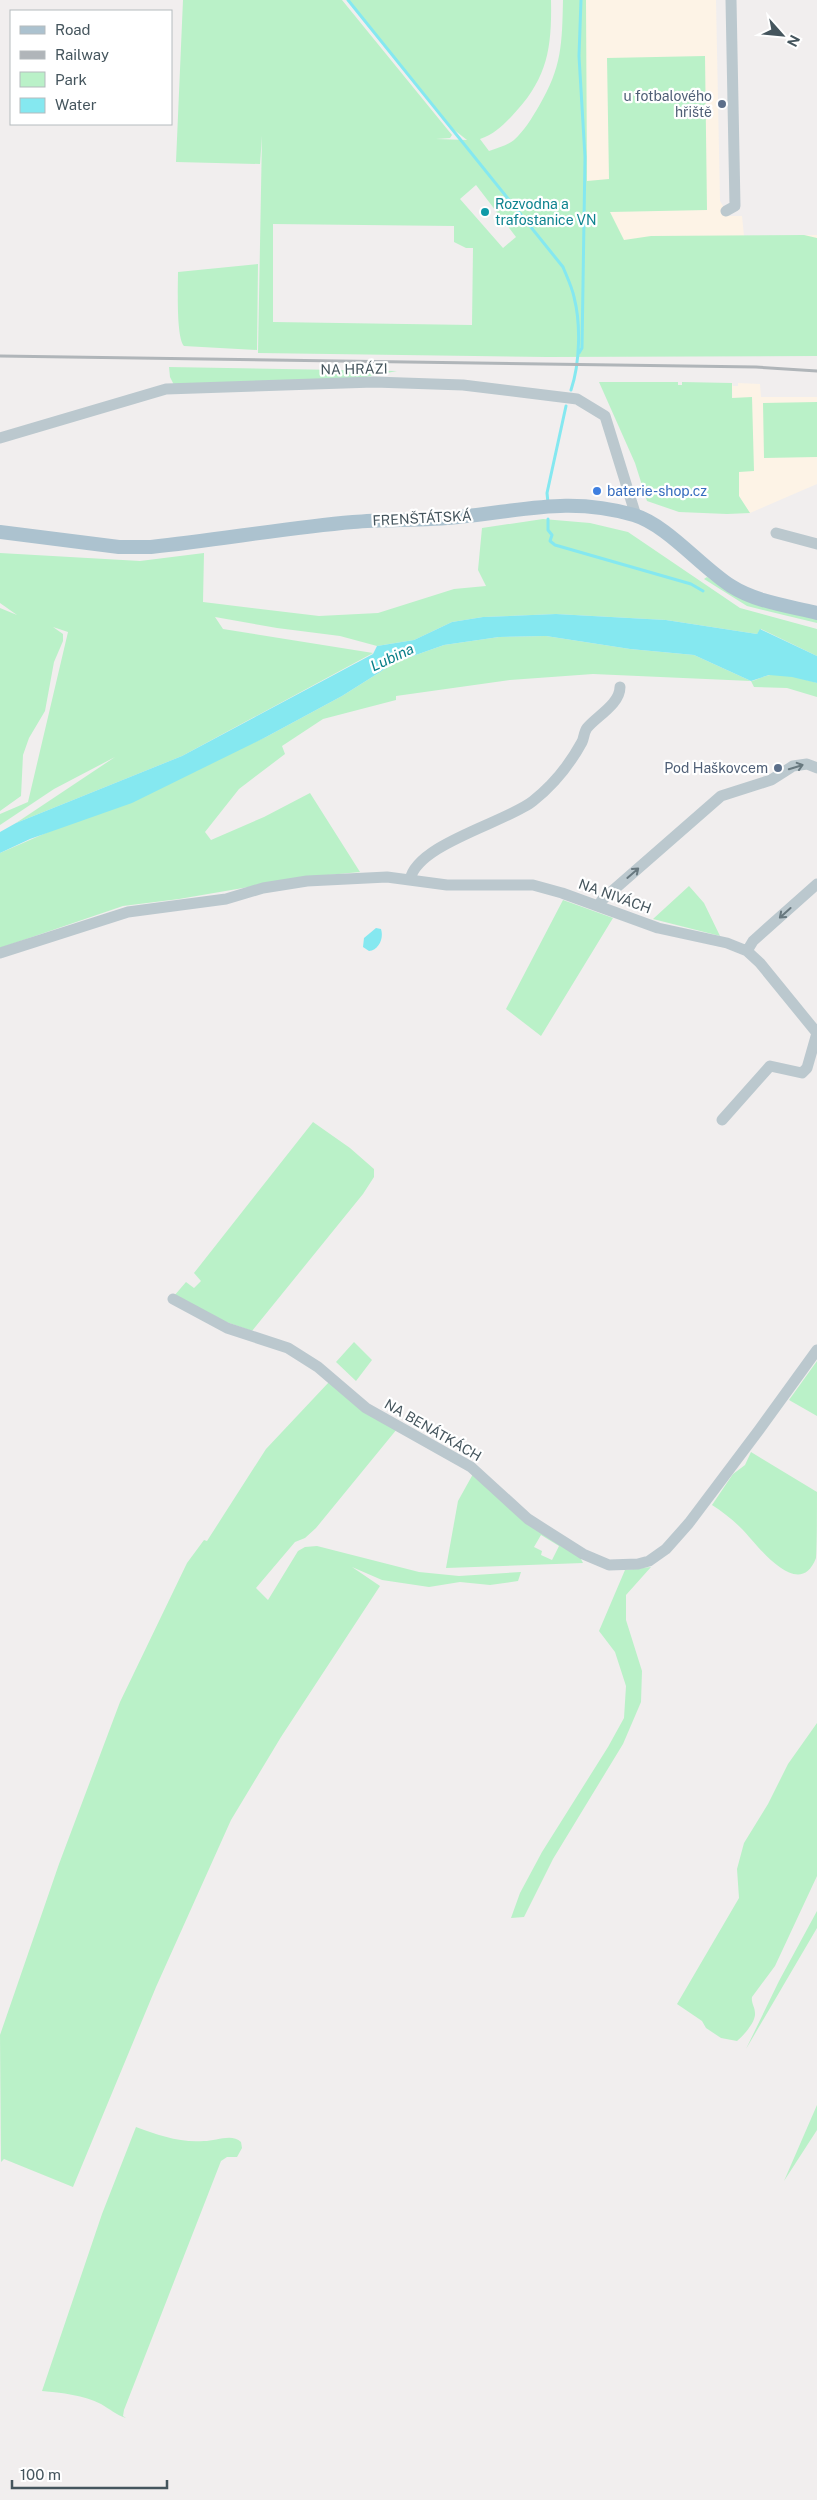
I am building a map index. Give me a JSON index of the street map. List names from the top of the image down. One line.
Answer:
{"streets":{"main road":["FRENŠTÁTSKÁ"],"street":["NA HRÁZI","NA NIVÁCH","NA BENÁTKÁCH"]},"crossings":[["NA HRÁZI","FRENŠTÁTSKÁ"]],"water":["Lubina"],"places":["u fotbalového hřiště","Rozvodna a trafostanice VN","baterie-shop.cz","Pod Haškovcem"],"legend":["Road","Railway","Park","Water"],"scale_bar":"100 m","north":"bottom right"}
